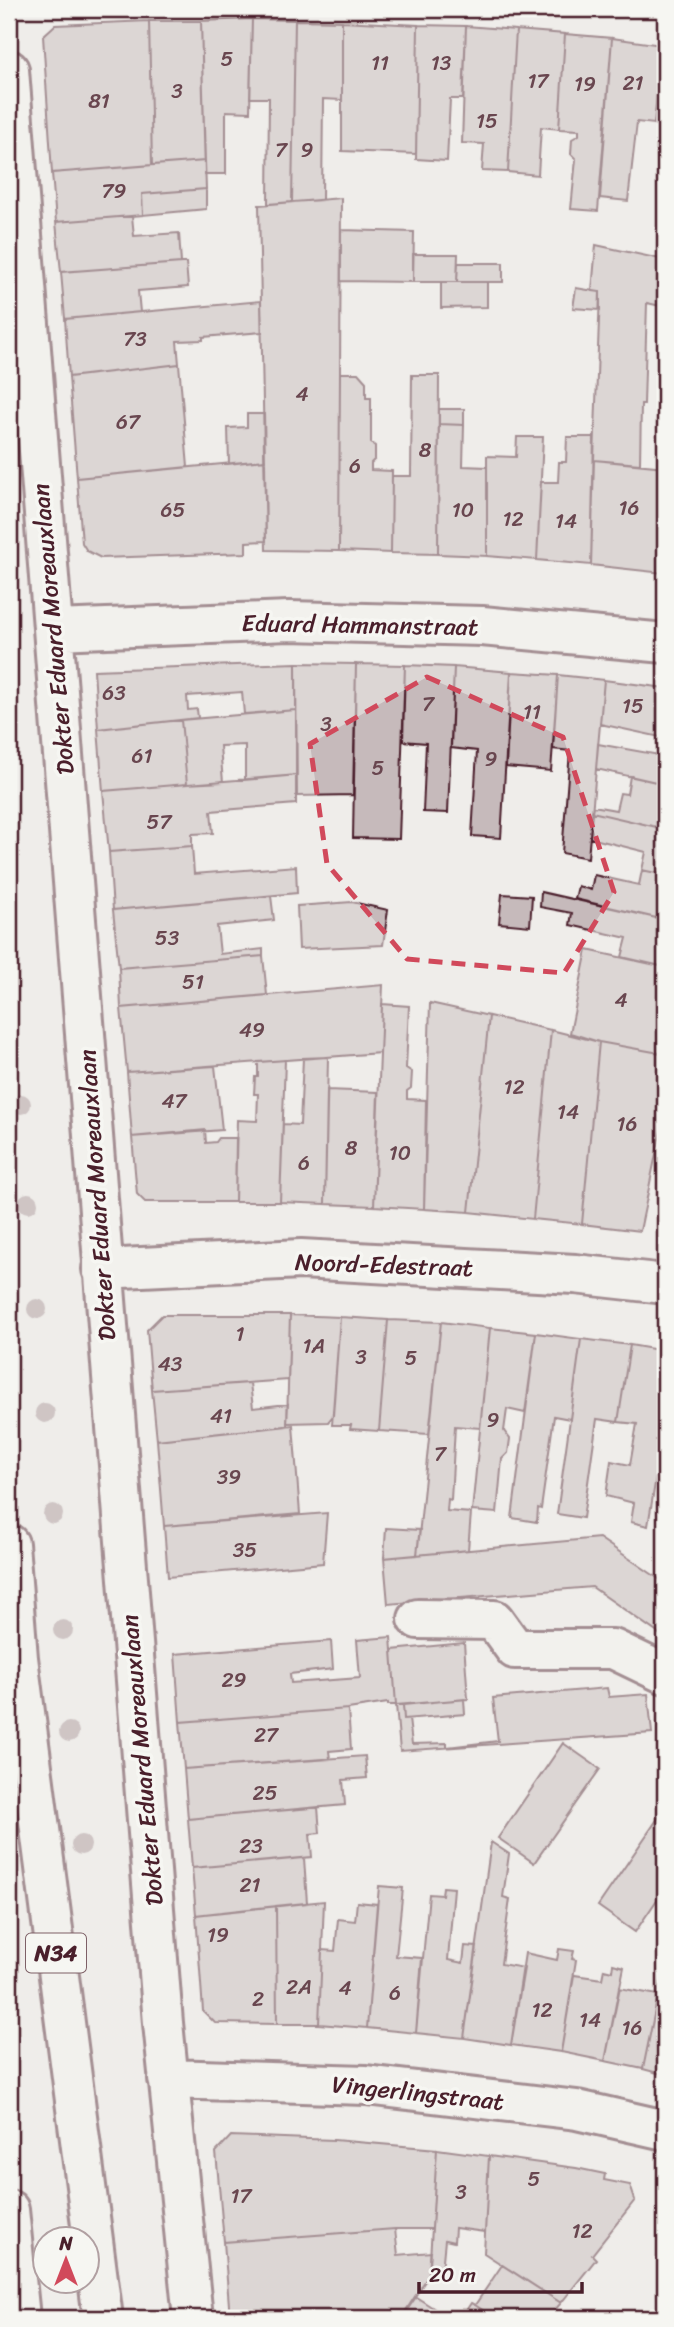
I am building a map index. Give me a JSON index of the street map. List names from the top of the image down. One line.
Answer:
{"streets":{"street":["Eduard Hammanstraat","Dokter Eduard Moreauxlaan","Noord-Edestraat","N34","Vingerlingstraat"]},"crossings":[["Eduard Hammanstraat","Dokter Eduard Moreauxlaan"],["Dokter Eduard Moreauxlaan","Noord-Edestraat"],["Dokter Eduard Moreauxlaan","Vingerlingstraat"]],"house_numbers":["5","11","13","17","21","19","3","81","15","7","9","79","73","4","67","8","6","16","65","10","12","14","63","7","15","11","3","61","9","5","57","53","51","4","49","12","47","14","16","8","10","6","1","1A","3","5","43","41","9","7","39","35","29","27","25","23","21","19","2A","4","6","2","12","14","16","5","3","17","12"],"scale_bar":"20 m","north":"top"}
